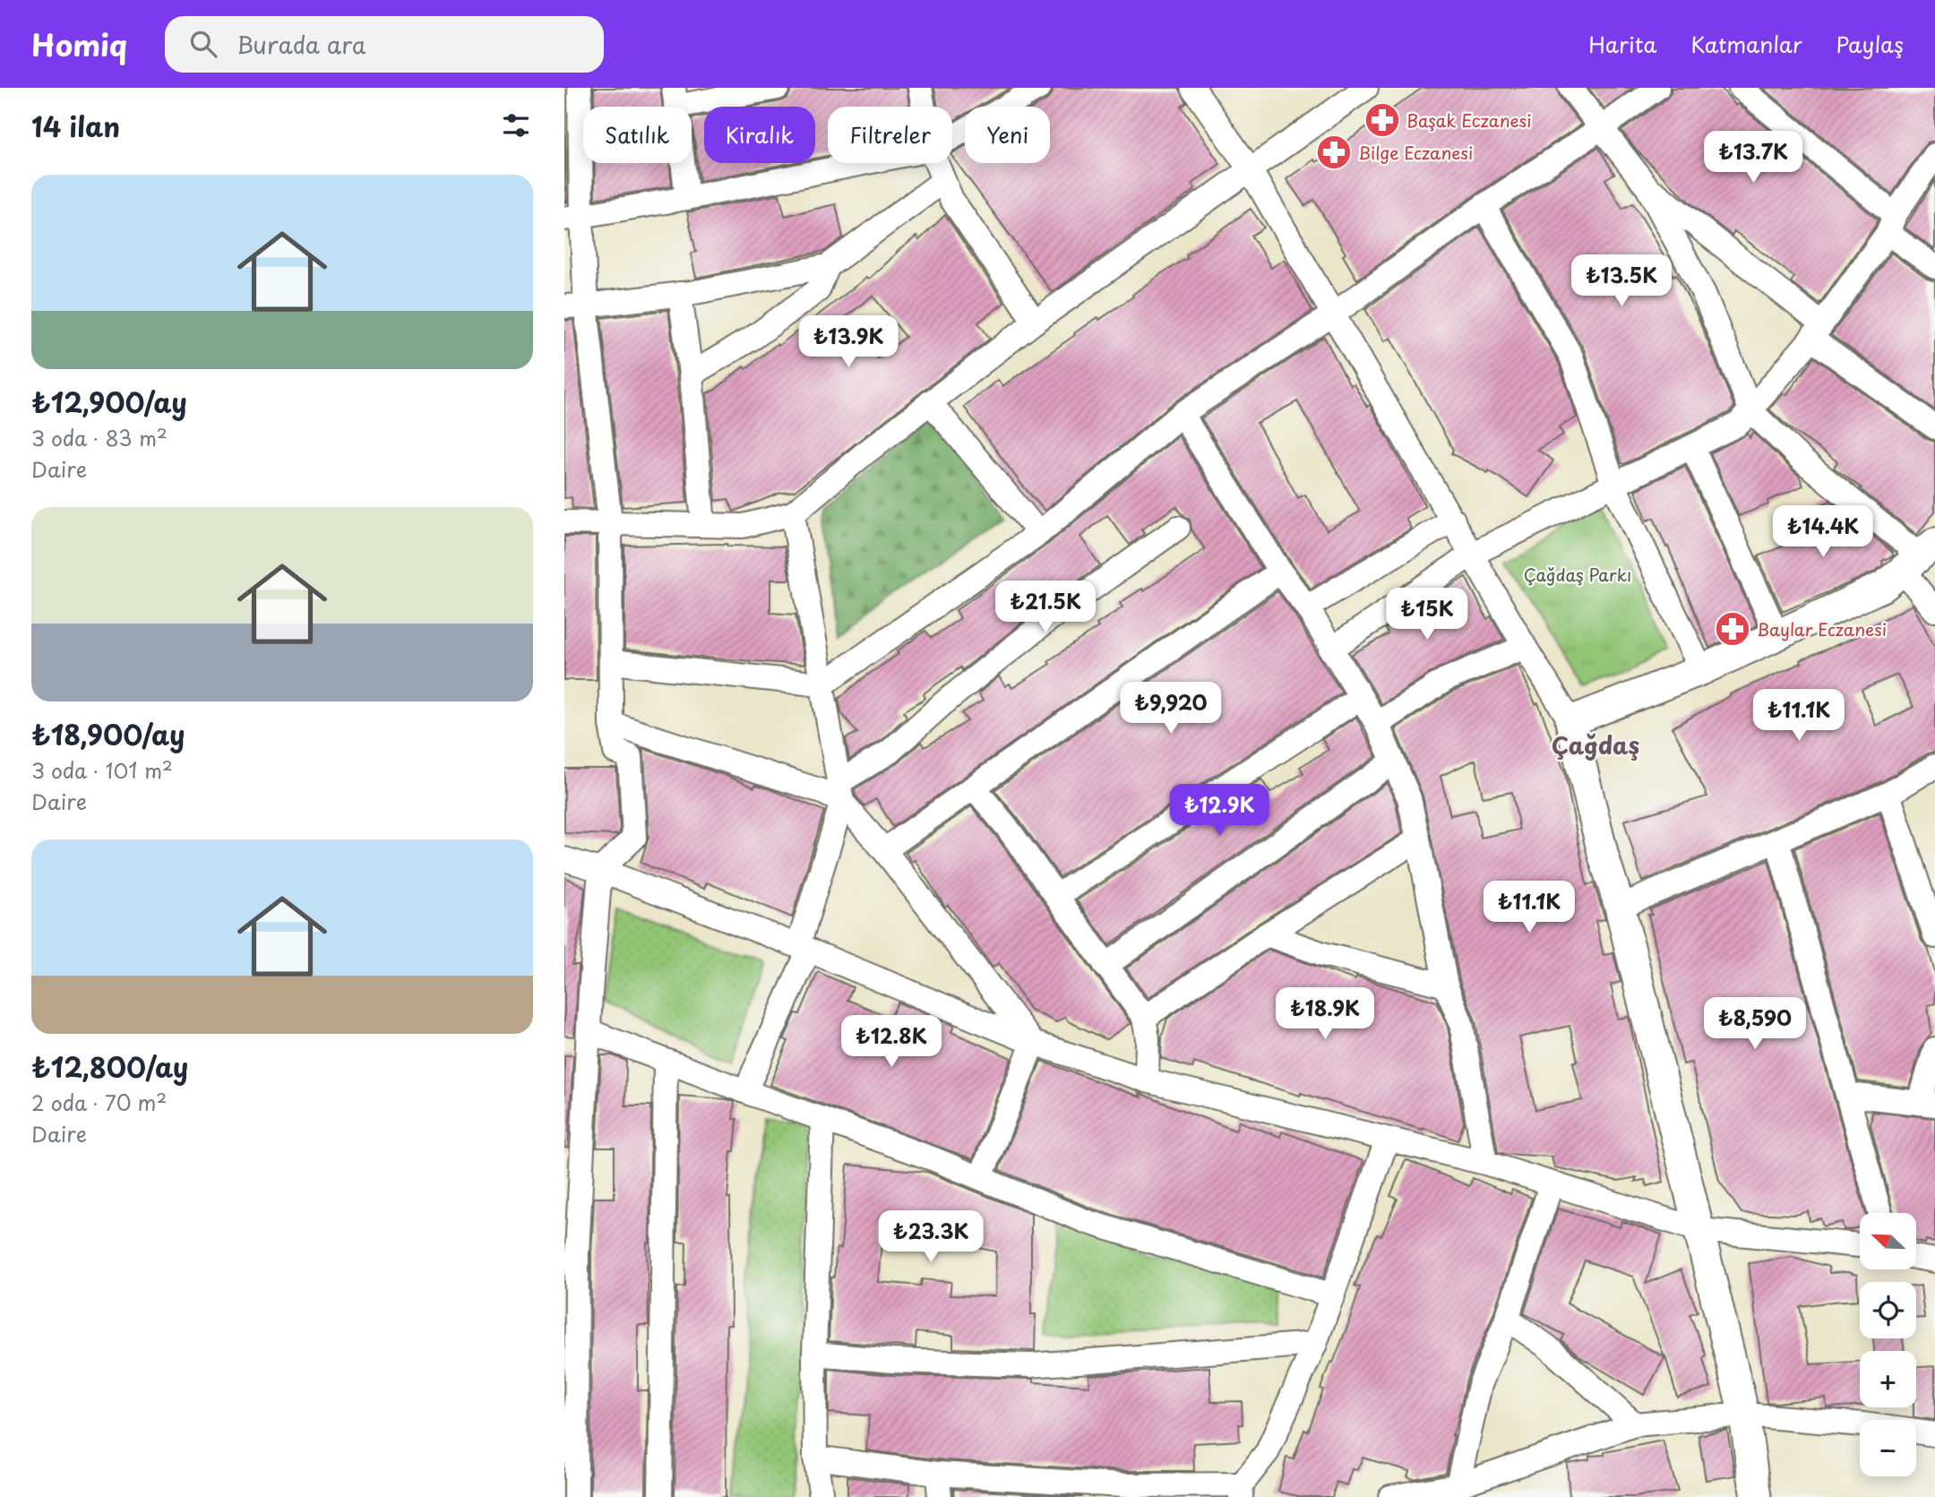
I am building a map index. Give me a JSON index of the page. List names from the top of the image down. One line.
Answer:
{"districts":["Çağdaş"],"parks":["Çağdaş Parkı"],"places":{"pharmacy":["Başak Eczanesi","Bilge Eczanesi","Baylar Eczanesi"]},"north":"top left","page":{"header":"Homiq","search":"Burada ara","nav":["Harita","Katmanlar","Paylaş"],"heading":"14 ilan","chip":["Satılık","Kiralık","Filtreler","Yeni"],"price":["₺13.7K","₺13.5K","₺13.9K","₺14.4K","₺21.5K","₺15K","₺9,920","₺11.1K","₺12.9K","₺11.1K","₺18.9K","₺8,590","₺12.8K","₺23.3K"],"list":[{"name":"₺12,900/ay","note":"3 oda · 83 m² · Daire"},{"name":"₺18,900/ay","note":"3 oda · 101 m² · Daire"},{"name":"₺12,800/ay","note":"2 oda · 70 m² · Daire"}],"map_buttons":["+","−"]}}
